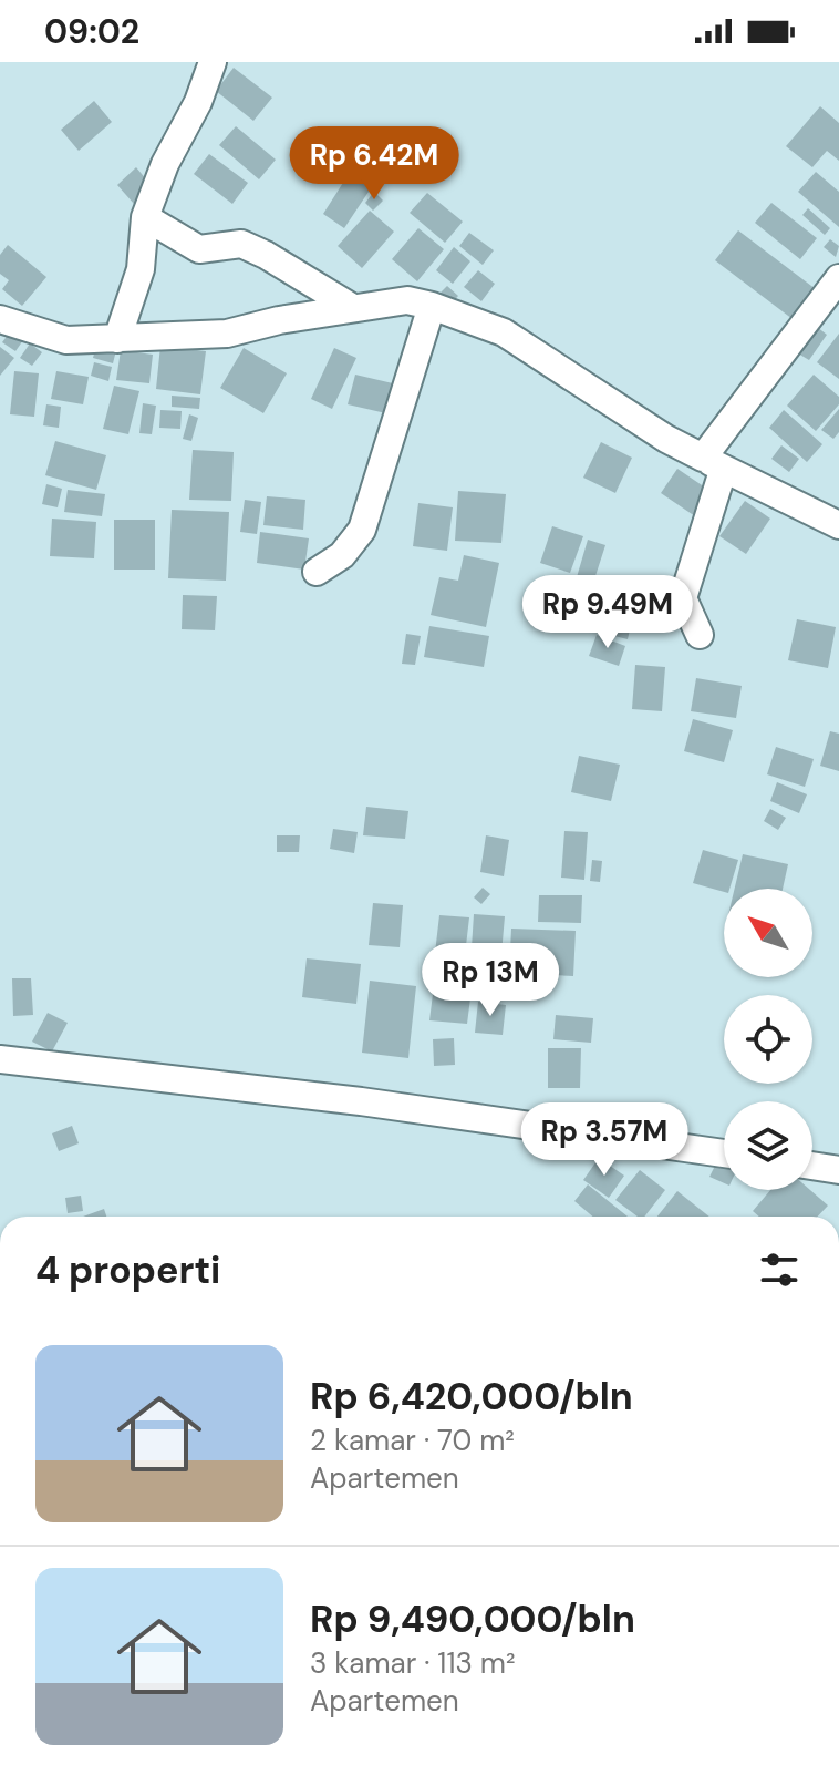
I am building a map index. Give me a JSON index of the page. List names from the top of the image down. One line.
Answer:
{"north":"top left","page":{"status":"09:02","price":["Rp 6.42M","Rp 9.49M","Rp 13M","Rp 3.57M"],"heading":"4 properti","list":[{"name":"Rp 6,420,000/bln","note":"2 kamar · 70 m² · Apartemen"},{"name":"Rp 9,490,000/bln","note":"3 kamar · 113 m² · Apartemen"}]}}
